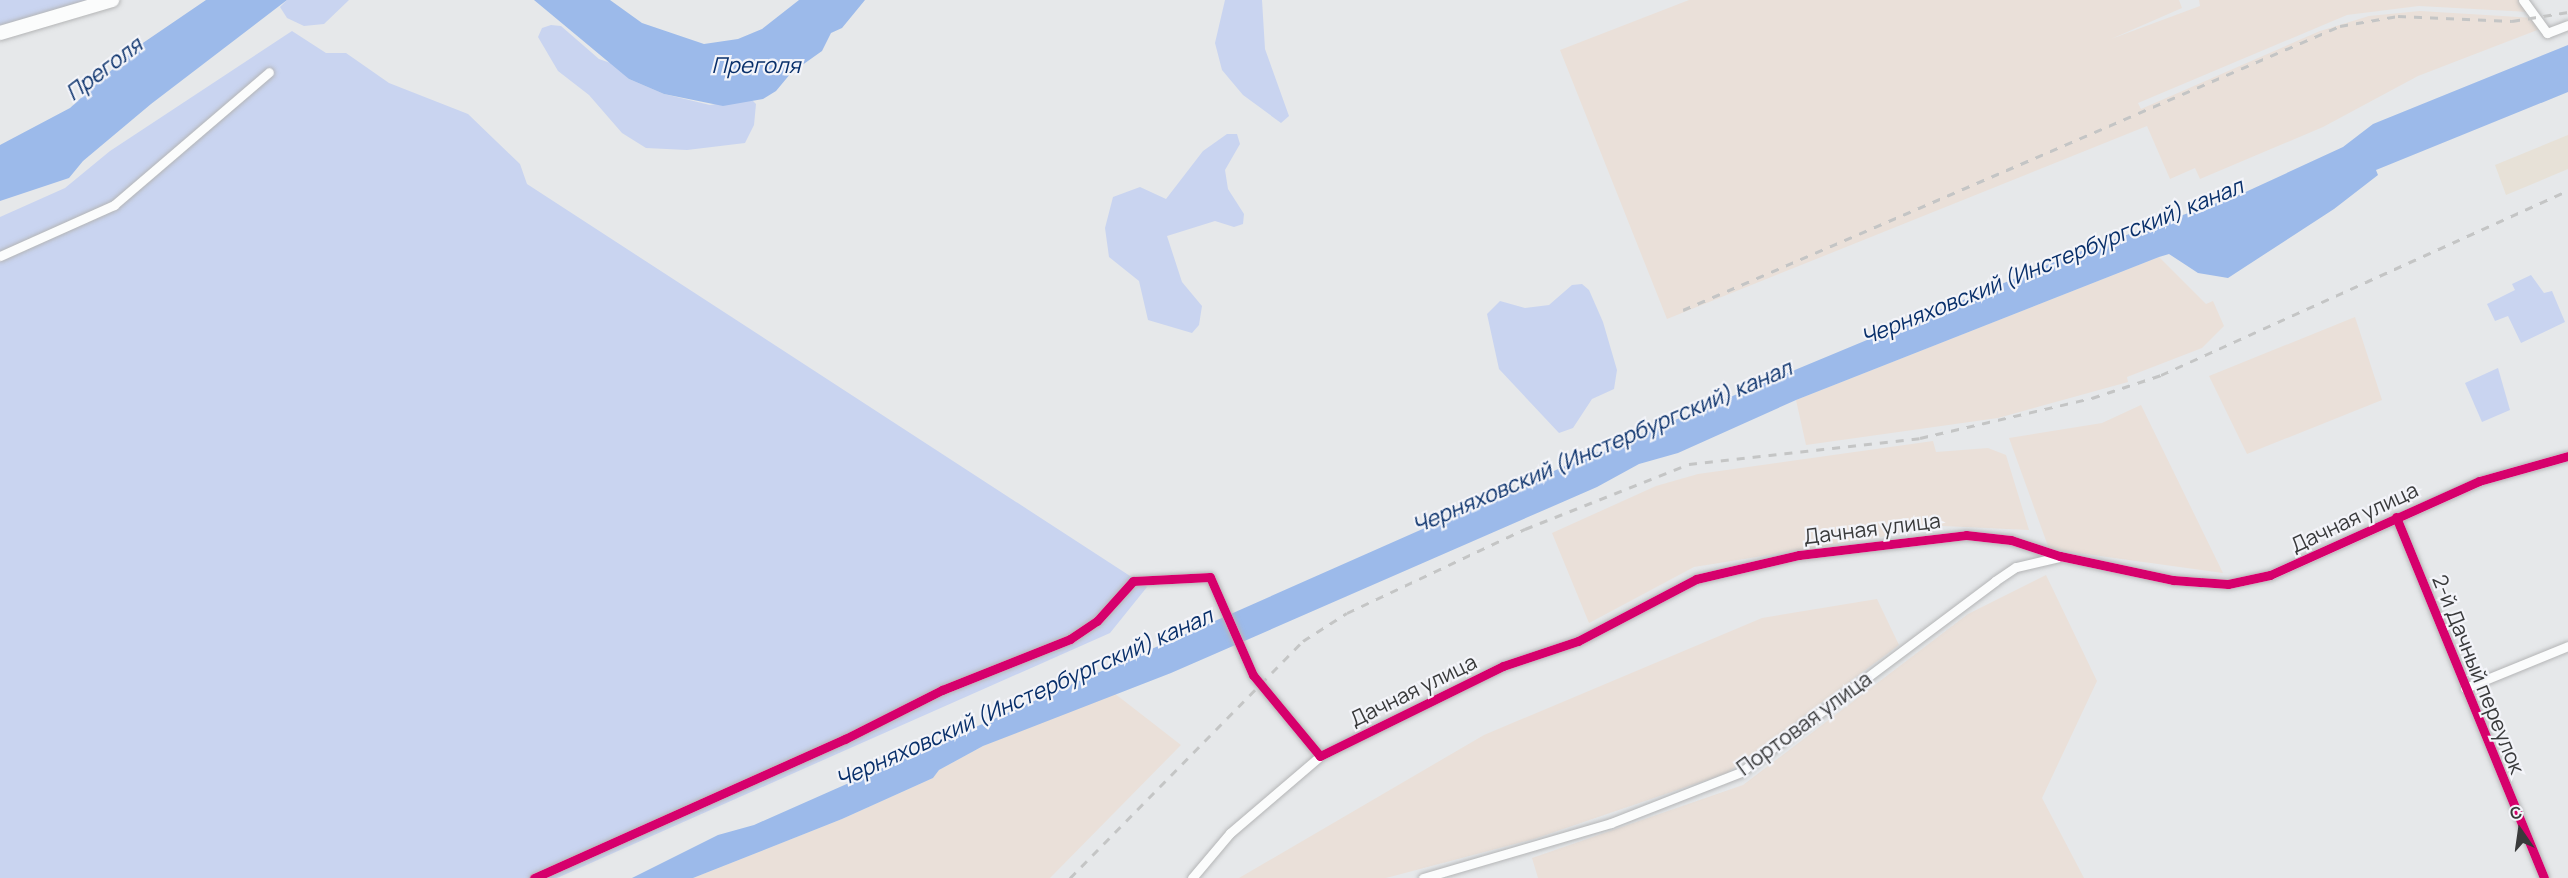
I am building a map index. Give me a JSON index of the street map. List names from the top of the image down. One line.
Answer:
{"streets":{"street":["Дачная улица","2-й Дачный переулок","Портовая улица"]},"crossings":[["Дачная улица","2-й Дачный переулок"],["Дачная улица","Портовая улица"]],"water":["Преголя","Черняховский (Инстербургский) канал"],"north":"top"}
